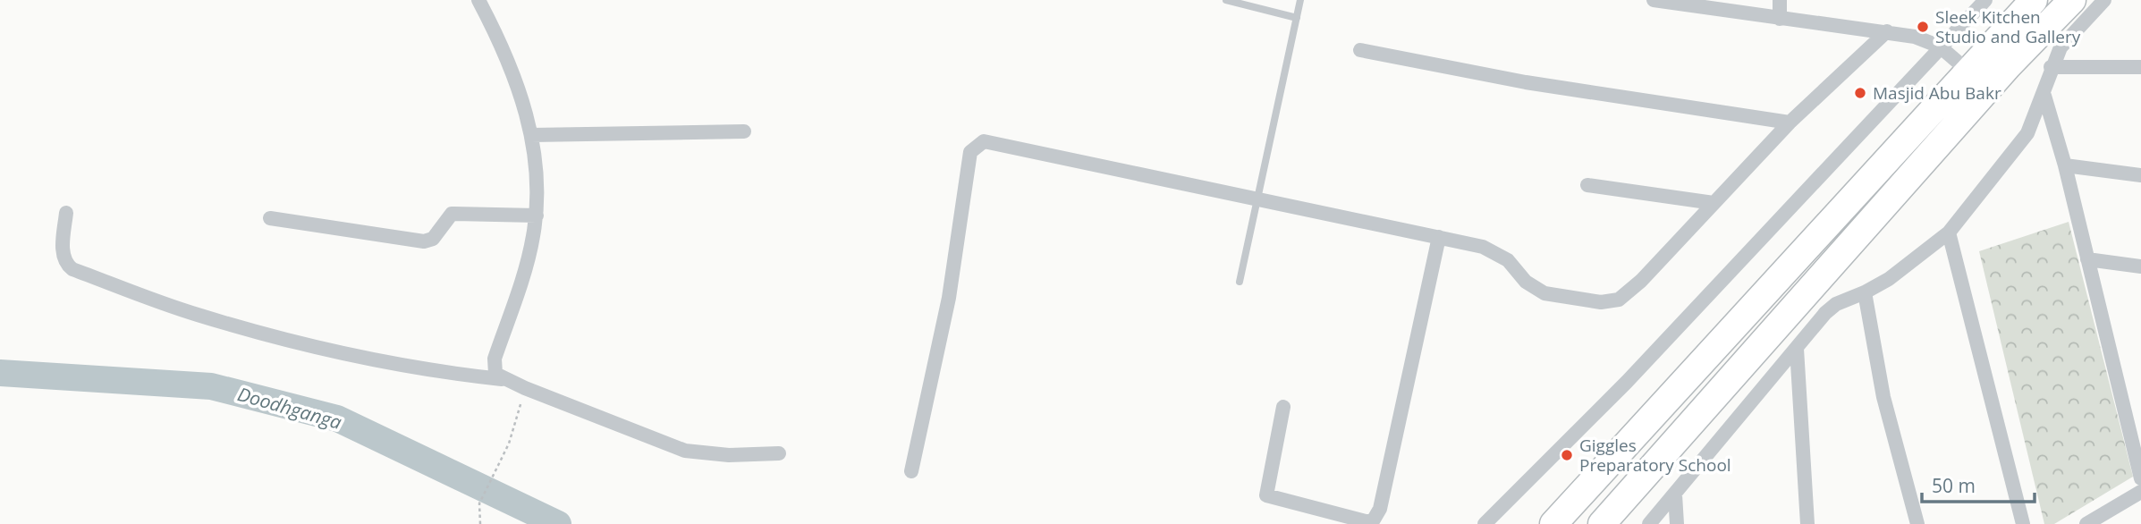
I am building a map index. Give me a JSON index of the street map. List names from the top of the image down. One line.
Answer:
{"water":["Doodhganga"],"places":["Sleek Kitchen Studio and Gallery","Masjid Abu Bakr","Giggles Preparatory School"],"scale_bar":"50 m"}
